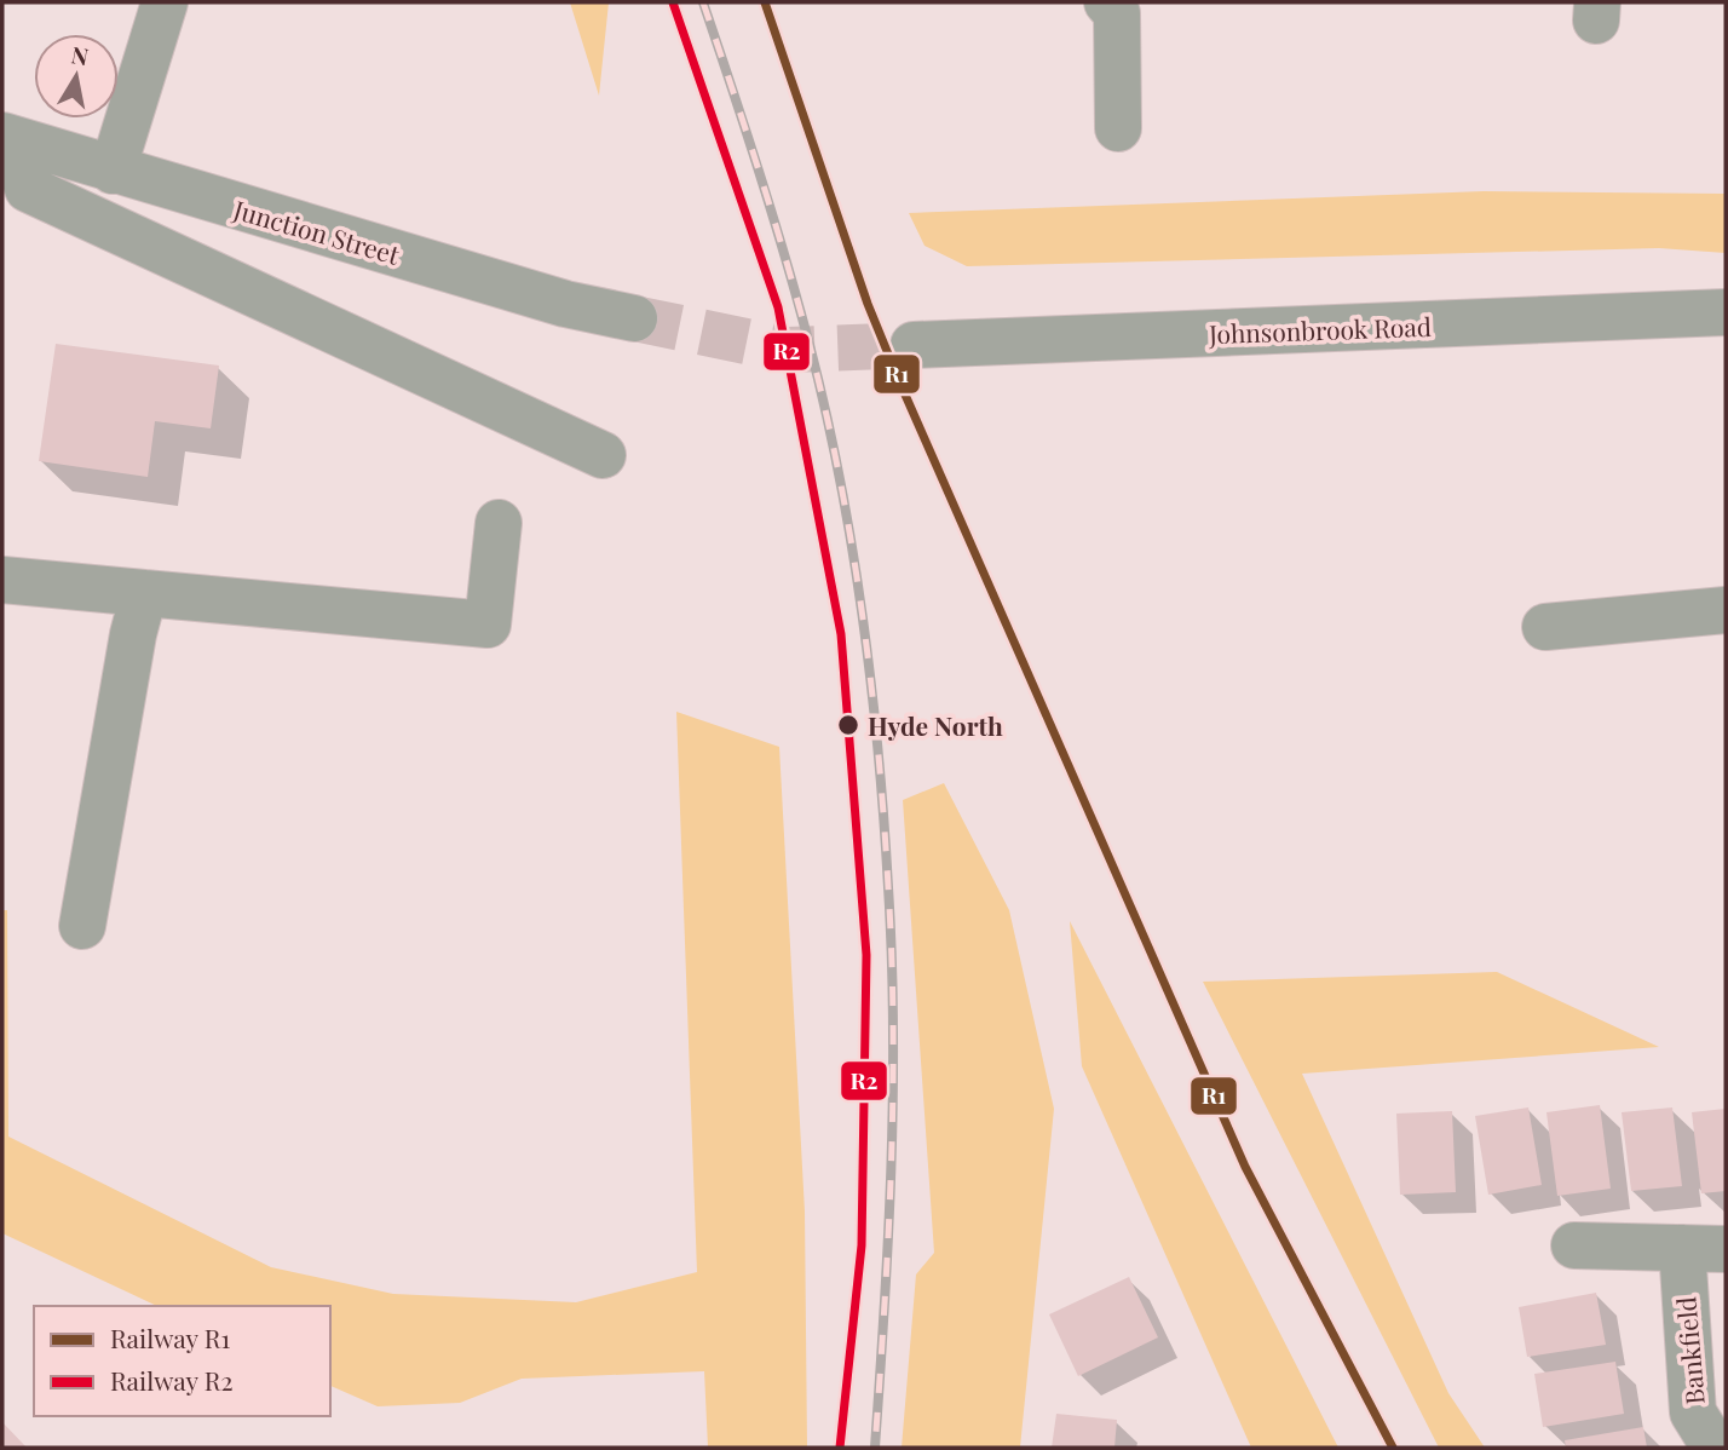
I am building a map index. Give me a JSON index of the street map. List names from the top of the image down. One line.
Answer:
{"streets":{"street":["Junction Street","Johnsonbrook Road","Bankfield"]},"places":["Hyde North"],"lines":["rail line R1","rail line R2"],"legend":["Railway R1","Railway R2"],"north":"top"}
